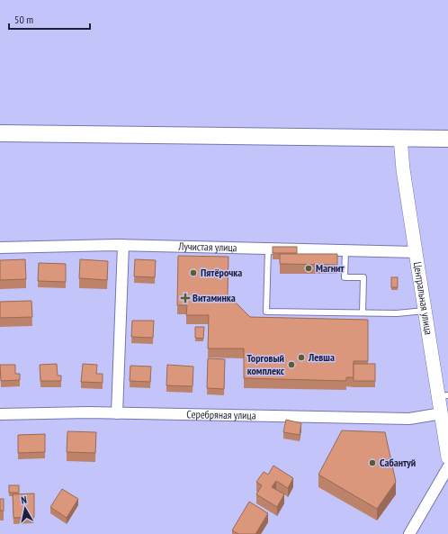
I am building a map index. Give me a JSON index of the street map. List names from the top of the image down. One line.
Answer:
{"streets":{"street":["Лучистая улица","Центральная улица","Серебряная улица"]},"crossings":[["Лучистая улица","Центральная улица"],["Центральная улица","Серебряная улица"]],"places":{"other":["Магнит","Пятёрочка","Левша","Торговый комплекс","Сабантуй"],"health":["Витаминка"]},"scale_bar":"50 m","north":"top"}
